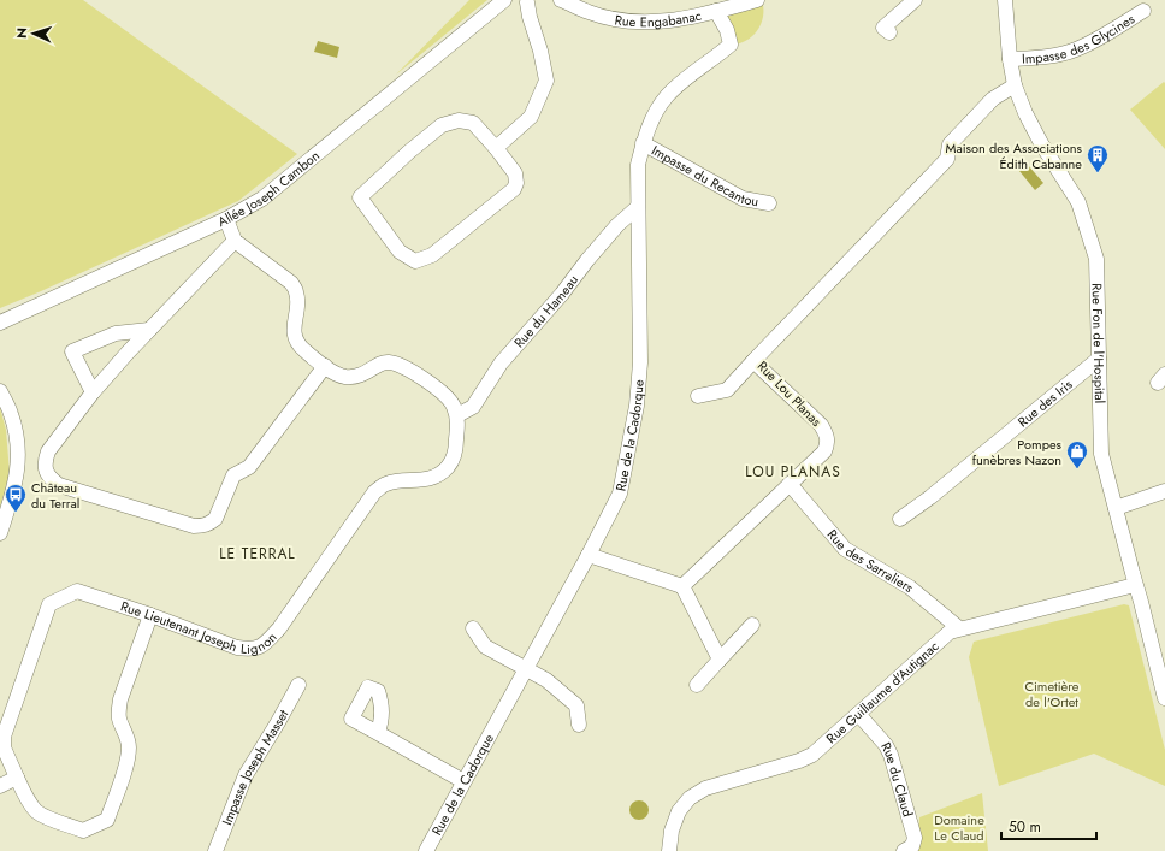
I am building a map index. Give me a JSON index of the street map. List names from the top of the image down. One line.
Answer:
{"streets":{"street":["Rue Engabanac","Impasse des Glycines","Impasse du Recantou","Allée Joseph Cambon","Rue du Hameau","Rue Fon de l'Hospital","Rue Lou Planas","Rue des Iris","Rue de la Cadorque","Rue des Sarraliers","Rue Lieutenant Joseph Lignon","Rue Guillaume d'Autignac","Impasse Joseph Masset","Rue du Claud"]},"crossings":[["Rue Engabanac","Rue de la Cadorque"],["Impasse des Glycines","Rue Fon de l'Hospital"],["Impasse du Recantou","Rue de la Cadorque"],["Rue du Hameau","Rue de la Cadorque"],["Rue du Hameau","Rue Lieutenant Joseph Lignon"],["Rue Fon de l'Hospital","Rue Lou Planas"],["Rue Fon de l'Hospital","Rue des Iris"],["Rue Fon de l'Hospital","Rue Guillaume d'Autignac"],["Rue Lou Planas","Rue des Sarraliers"],["Rue des Sarraliers","Rue Guillaume d'Autignac"],["Rue Guillaume d'Autignac","Rue du Claud"]],"districts":["LOU PLANAS","LE TERRAL"],"parks":["Cimetière de l'Ortet","Domaine Le Claud"],"places":{"building":["Maison des Associations Édith Cabanne"],"shop":["Pompes funèbres Nazon"],"bus stop":["Château du Terral"]},"scale_bar":"50 m","north":"left"}
